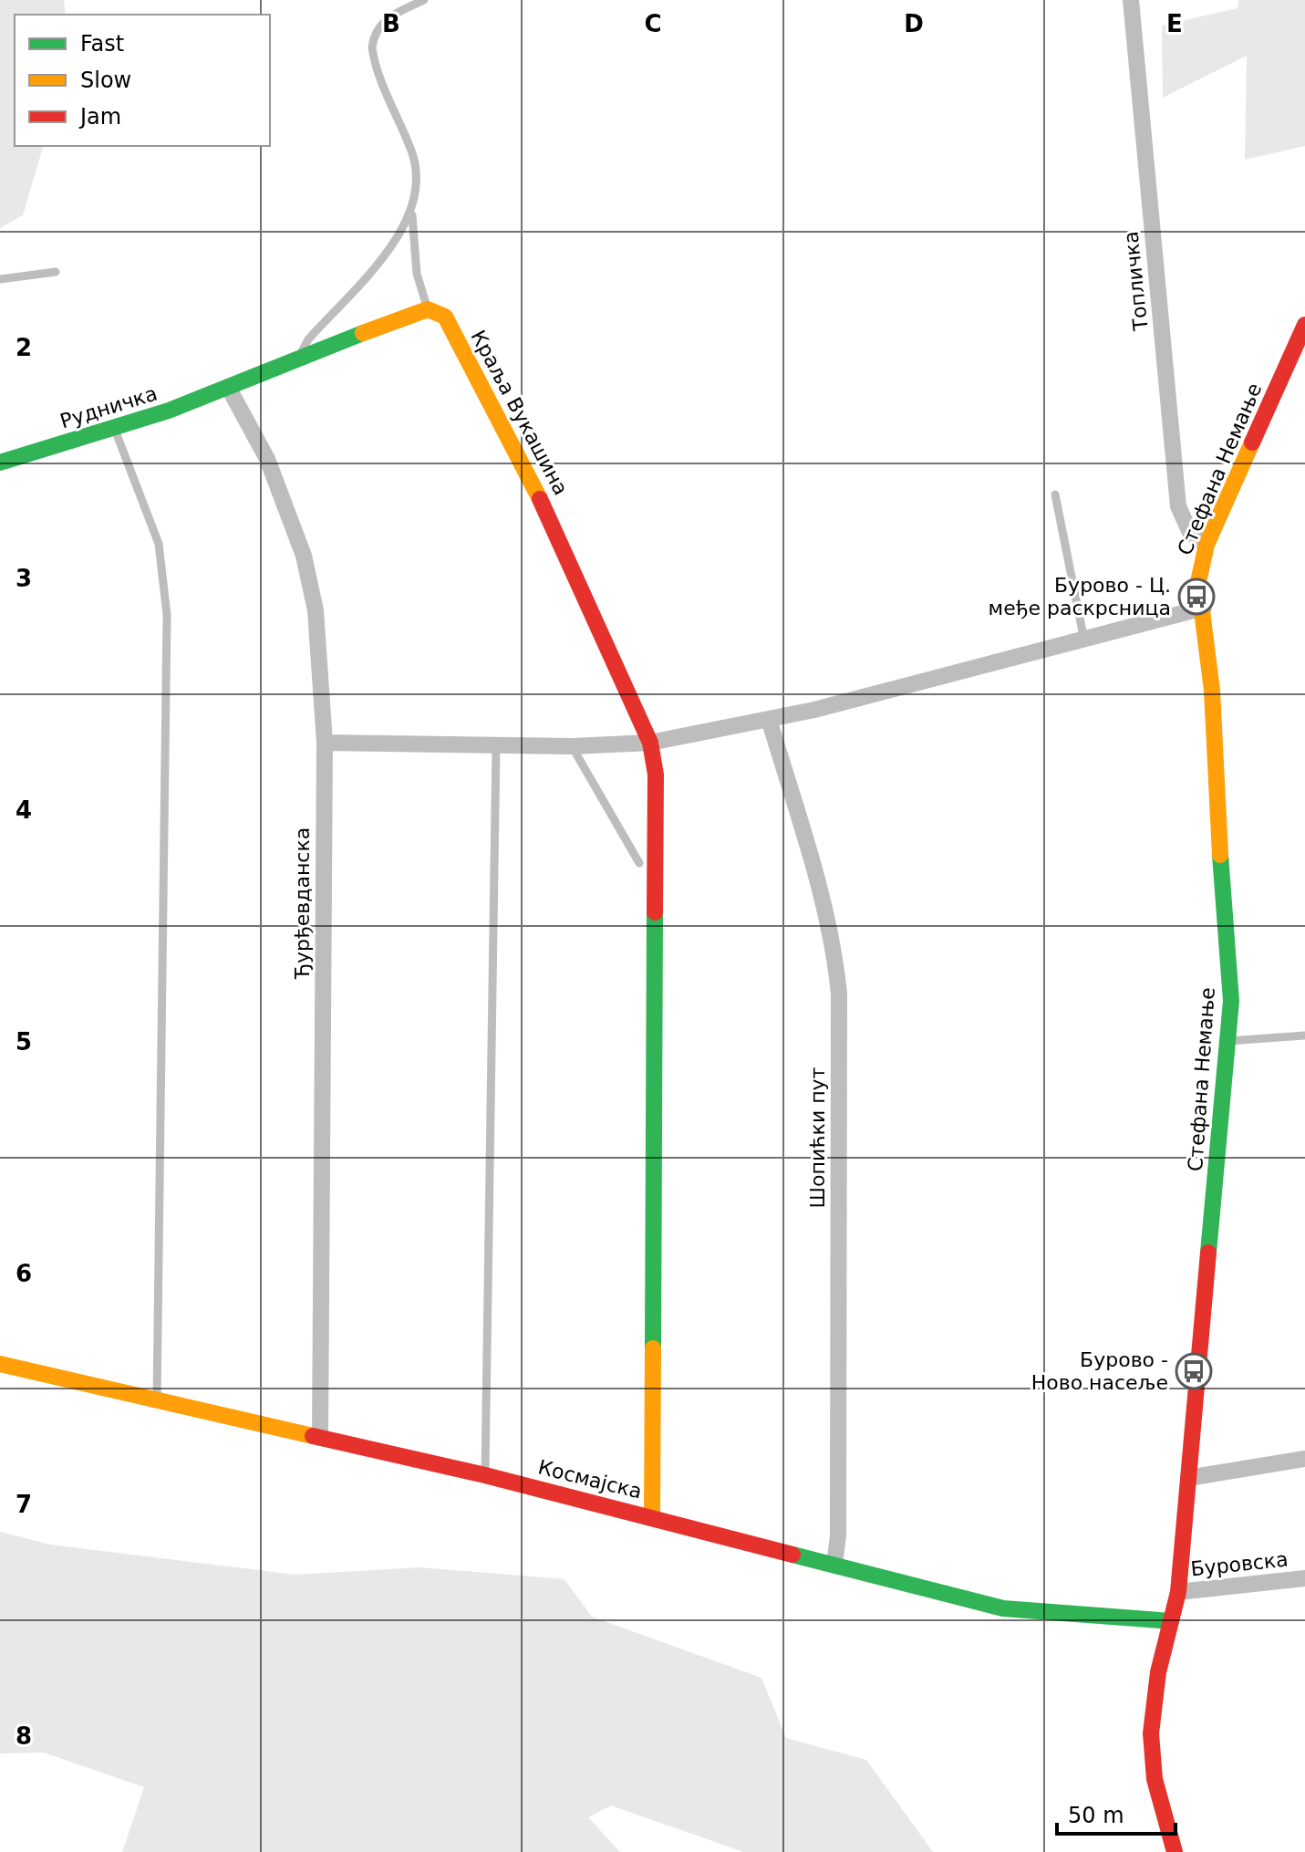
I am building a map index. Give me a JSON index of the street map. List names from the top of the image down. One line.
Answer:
{"streets":{"street":["Топличка","Рудничка","Краља Вукашина","Стефана Немање","Ђурђевданска","Шопићки пут","Космајска","Буровска"]},"crossings":[["Топличка","Стефана Немање"],["Рудничка","Ђурђевданска"],["Краља Вукашина","Космајска"],["Стефана Немање","Космајска"],["Стефана Немање","Буровска"],["Ђурђевданска","Космајска"],["Шопићки пут","Космајска"]],"places":{"bus stop":["Бурово - Ц. међе раскрсница","Бурово - Ново насеље"]},"legend":["Fast","Slow","Jam"],"scale_bar":"50 m","grid":{"columns":["B","C","D","E"],"rows":["2","3","4","5","6","7","8"]}}
